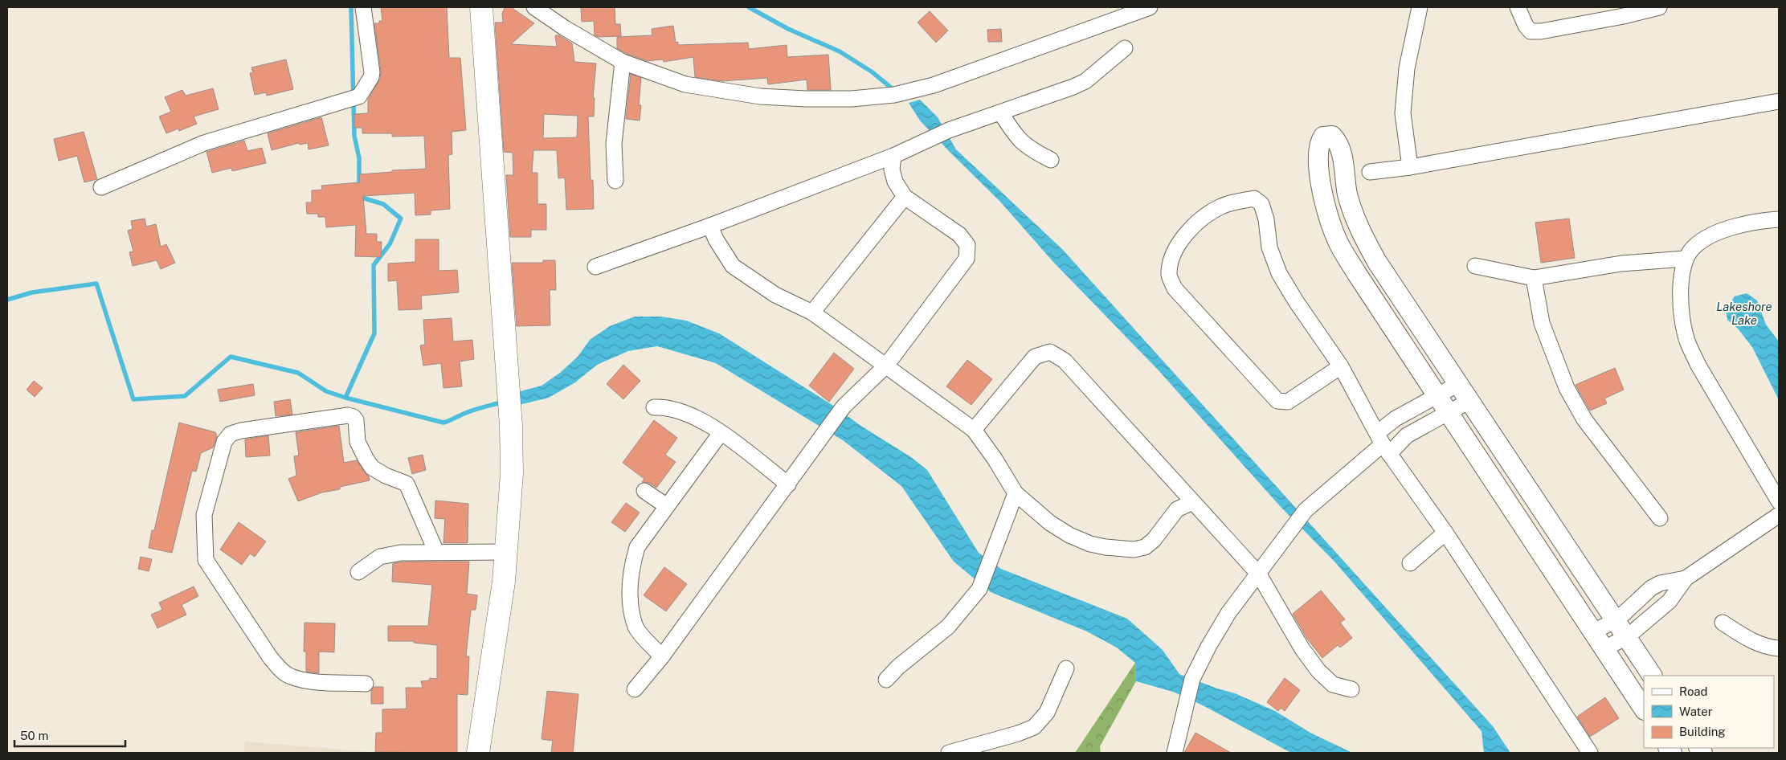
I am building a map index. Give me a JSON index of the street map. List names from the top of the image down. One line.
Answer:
{"water":["Lakeshore Lake"],"legend":["Road","Water","Building"],"scale_bar":"50 m"}
